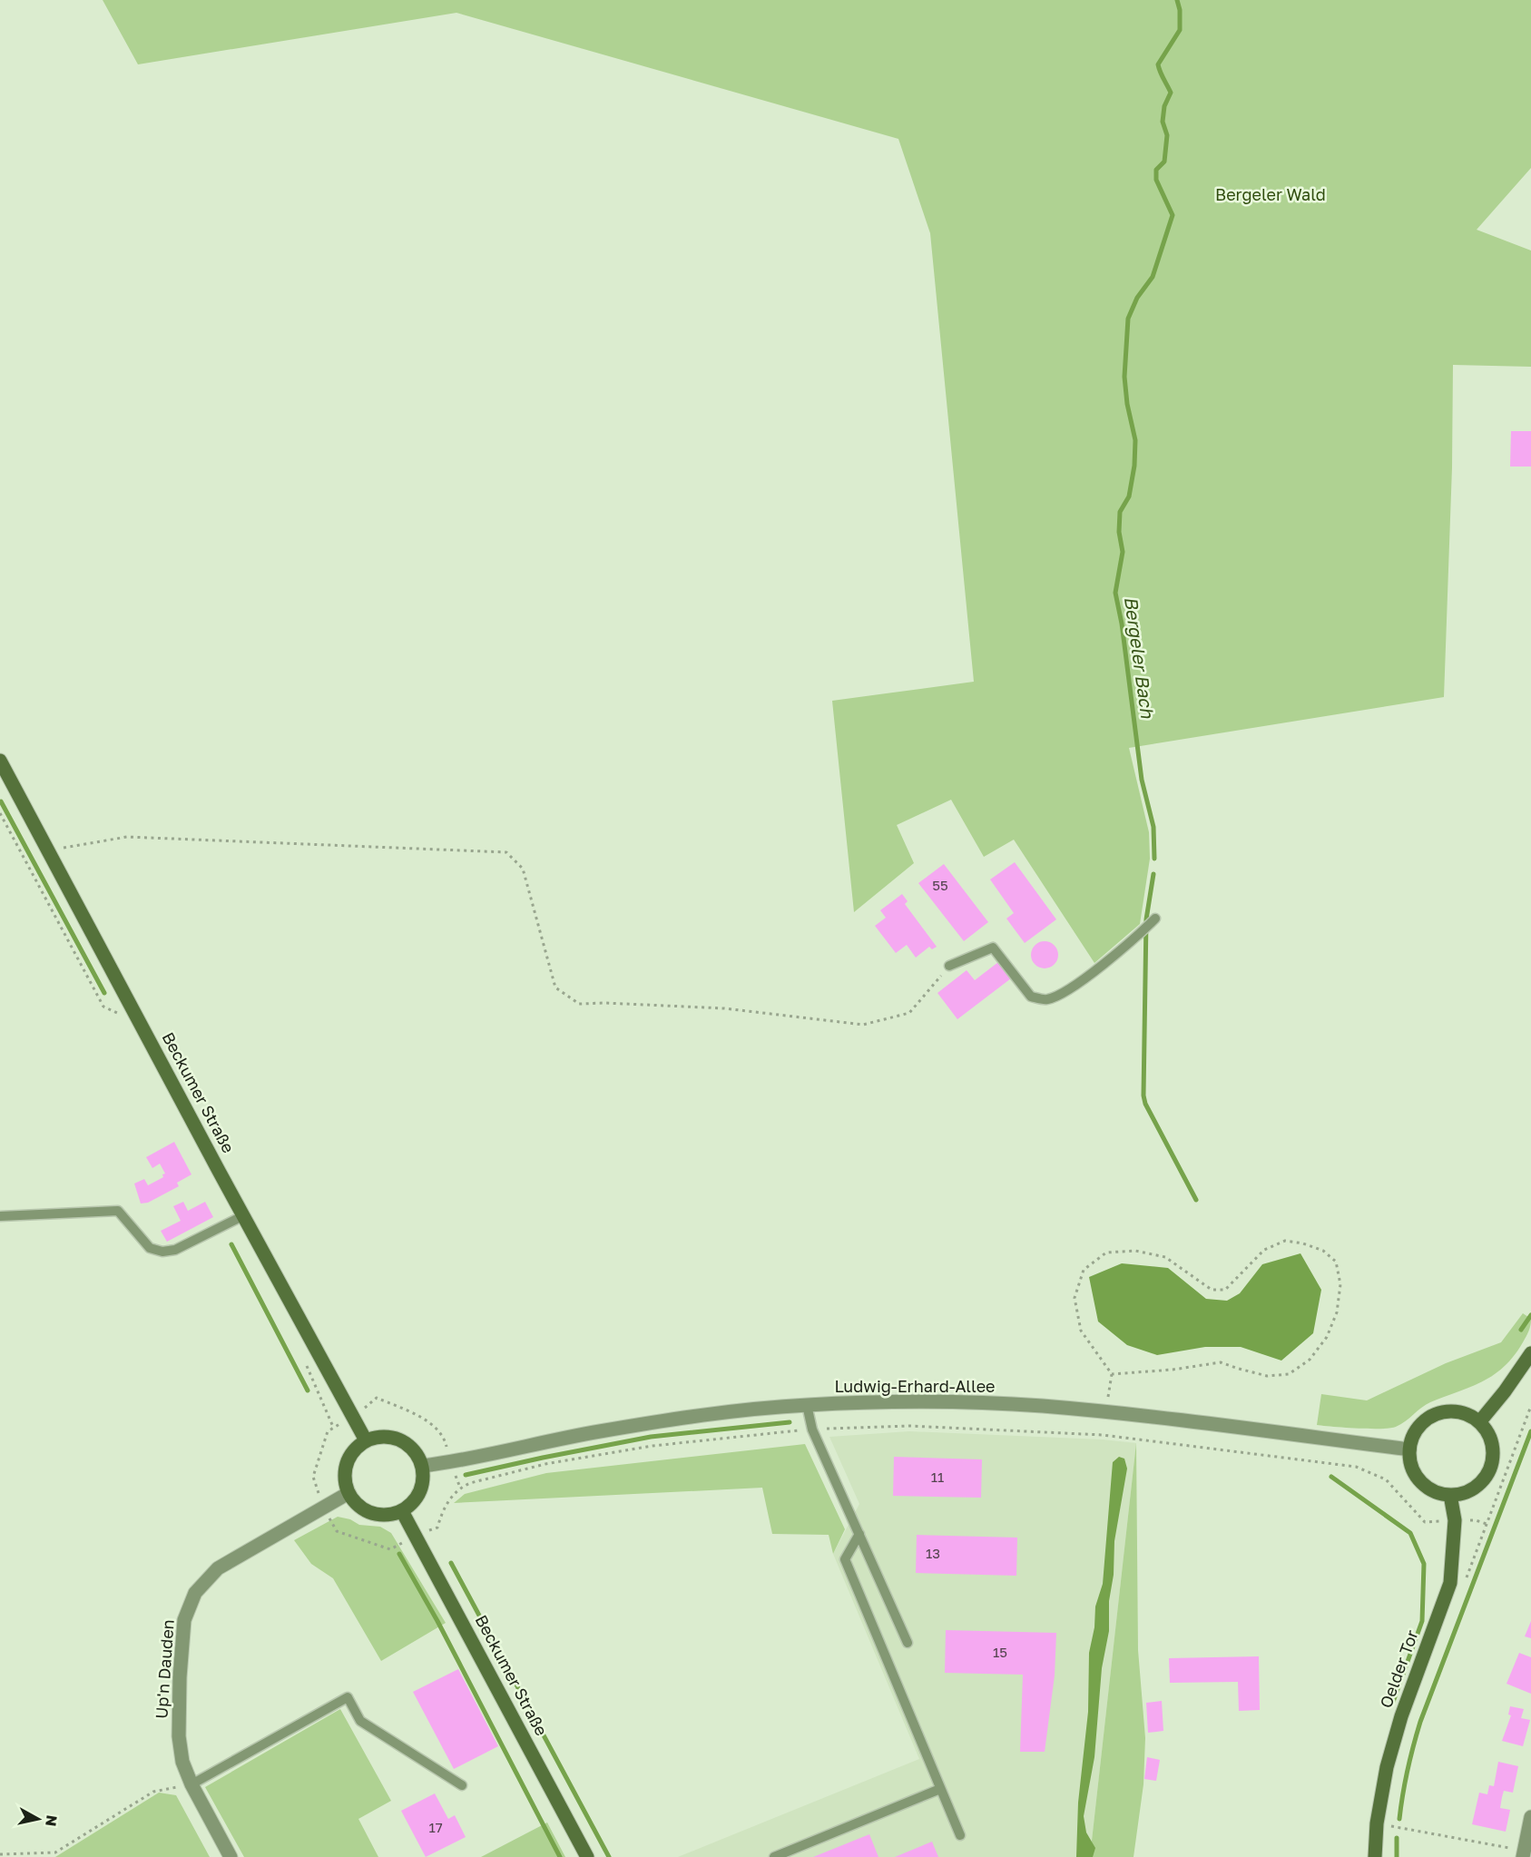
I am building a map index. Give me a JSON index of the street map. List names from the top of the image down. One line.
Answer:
{"streets":{"main road":["Beckumer Straße","Oelder Tor"],"street":["Ludwig-Erhard-Allee","Up'n Dauden"]},"crossings":[["Beckumer Straße","Ludwig-Erhard-Allee"],["Beckumer Straße","Up'n Dauden"],["Ludwig-Erhard-Allee","Up'n Dauden"],["Ludwig-Erhard-Allee","Oelder Tor"]],"water":["Bergeler Bach"],"parks":["Bergeler Wald"],"house_numbers":["55","11","13","15","17"],"north":"right"}
